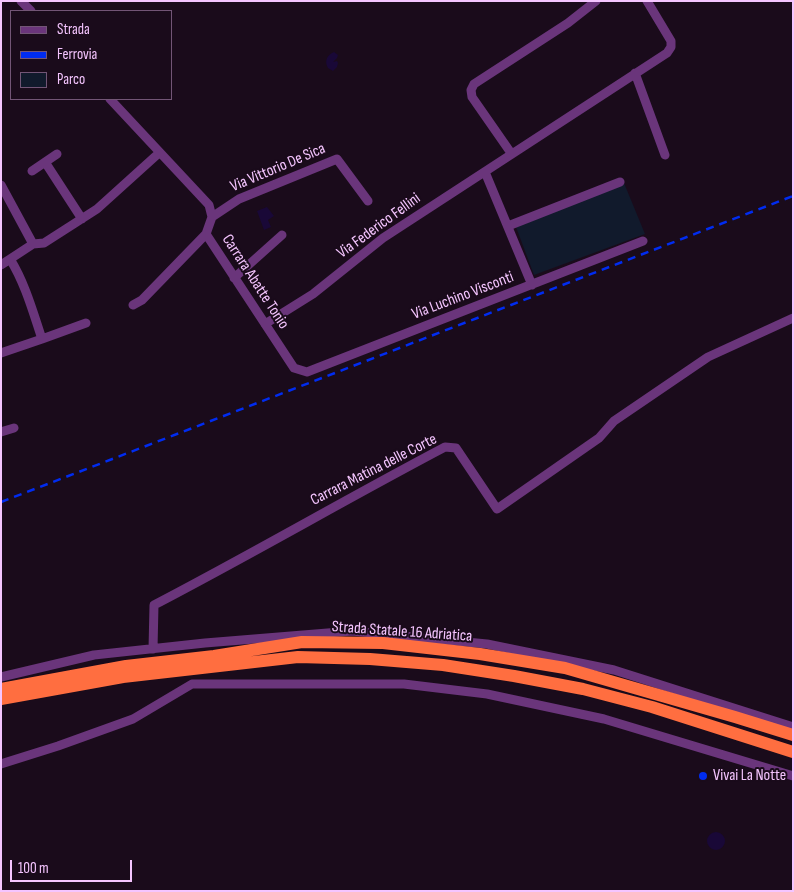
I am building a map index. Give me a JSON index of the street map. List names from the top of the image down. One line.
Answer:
{"streets":{"highway":["Strada Statale 16 Adriatica"],"street":["Via Vittorio De Sica","Via Federico Fellini","Carrara Abatte Tonio","Via Luchino Visconti","Carrara Matina delle Corte"]},"crossings":[["Via Vittorio De Sica","Carrara Abatte Tonio"],["Via Federico Fellini","Carrara Abatte Tonio"],["Carrara Abatte Tonio","Via Luchino Visconti"]],"places":["Vivai La Notte"],"legend":["Strada","Ferrovia","Parco"],"scale_bar":"100 m"}
